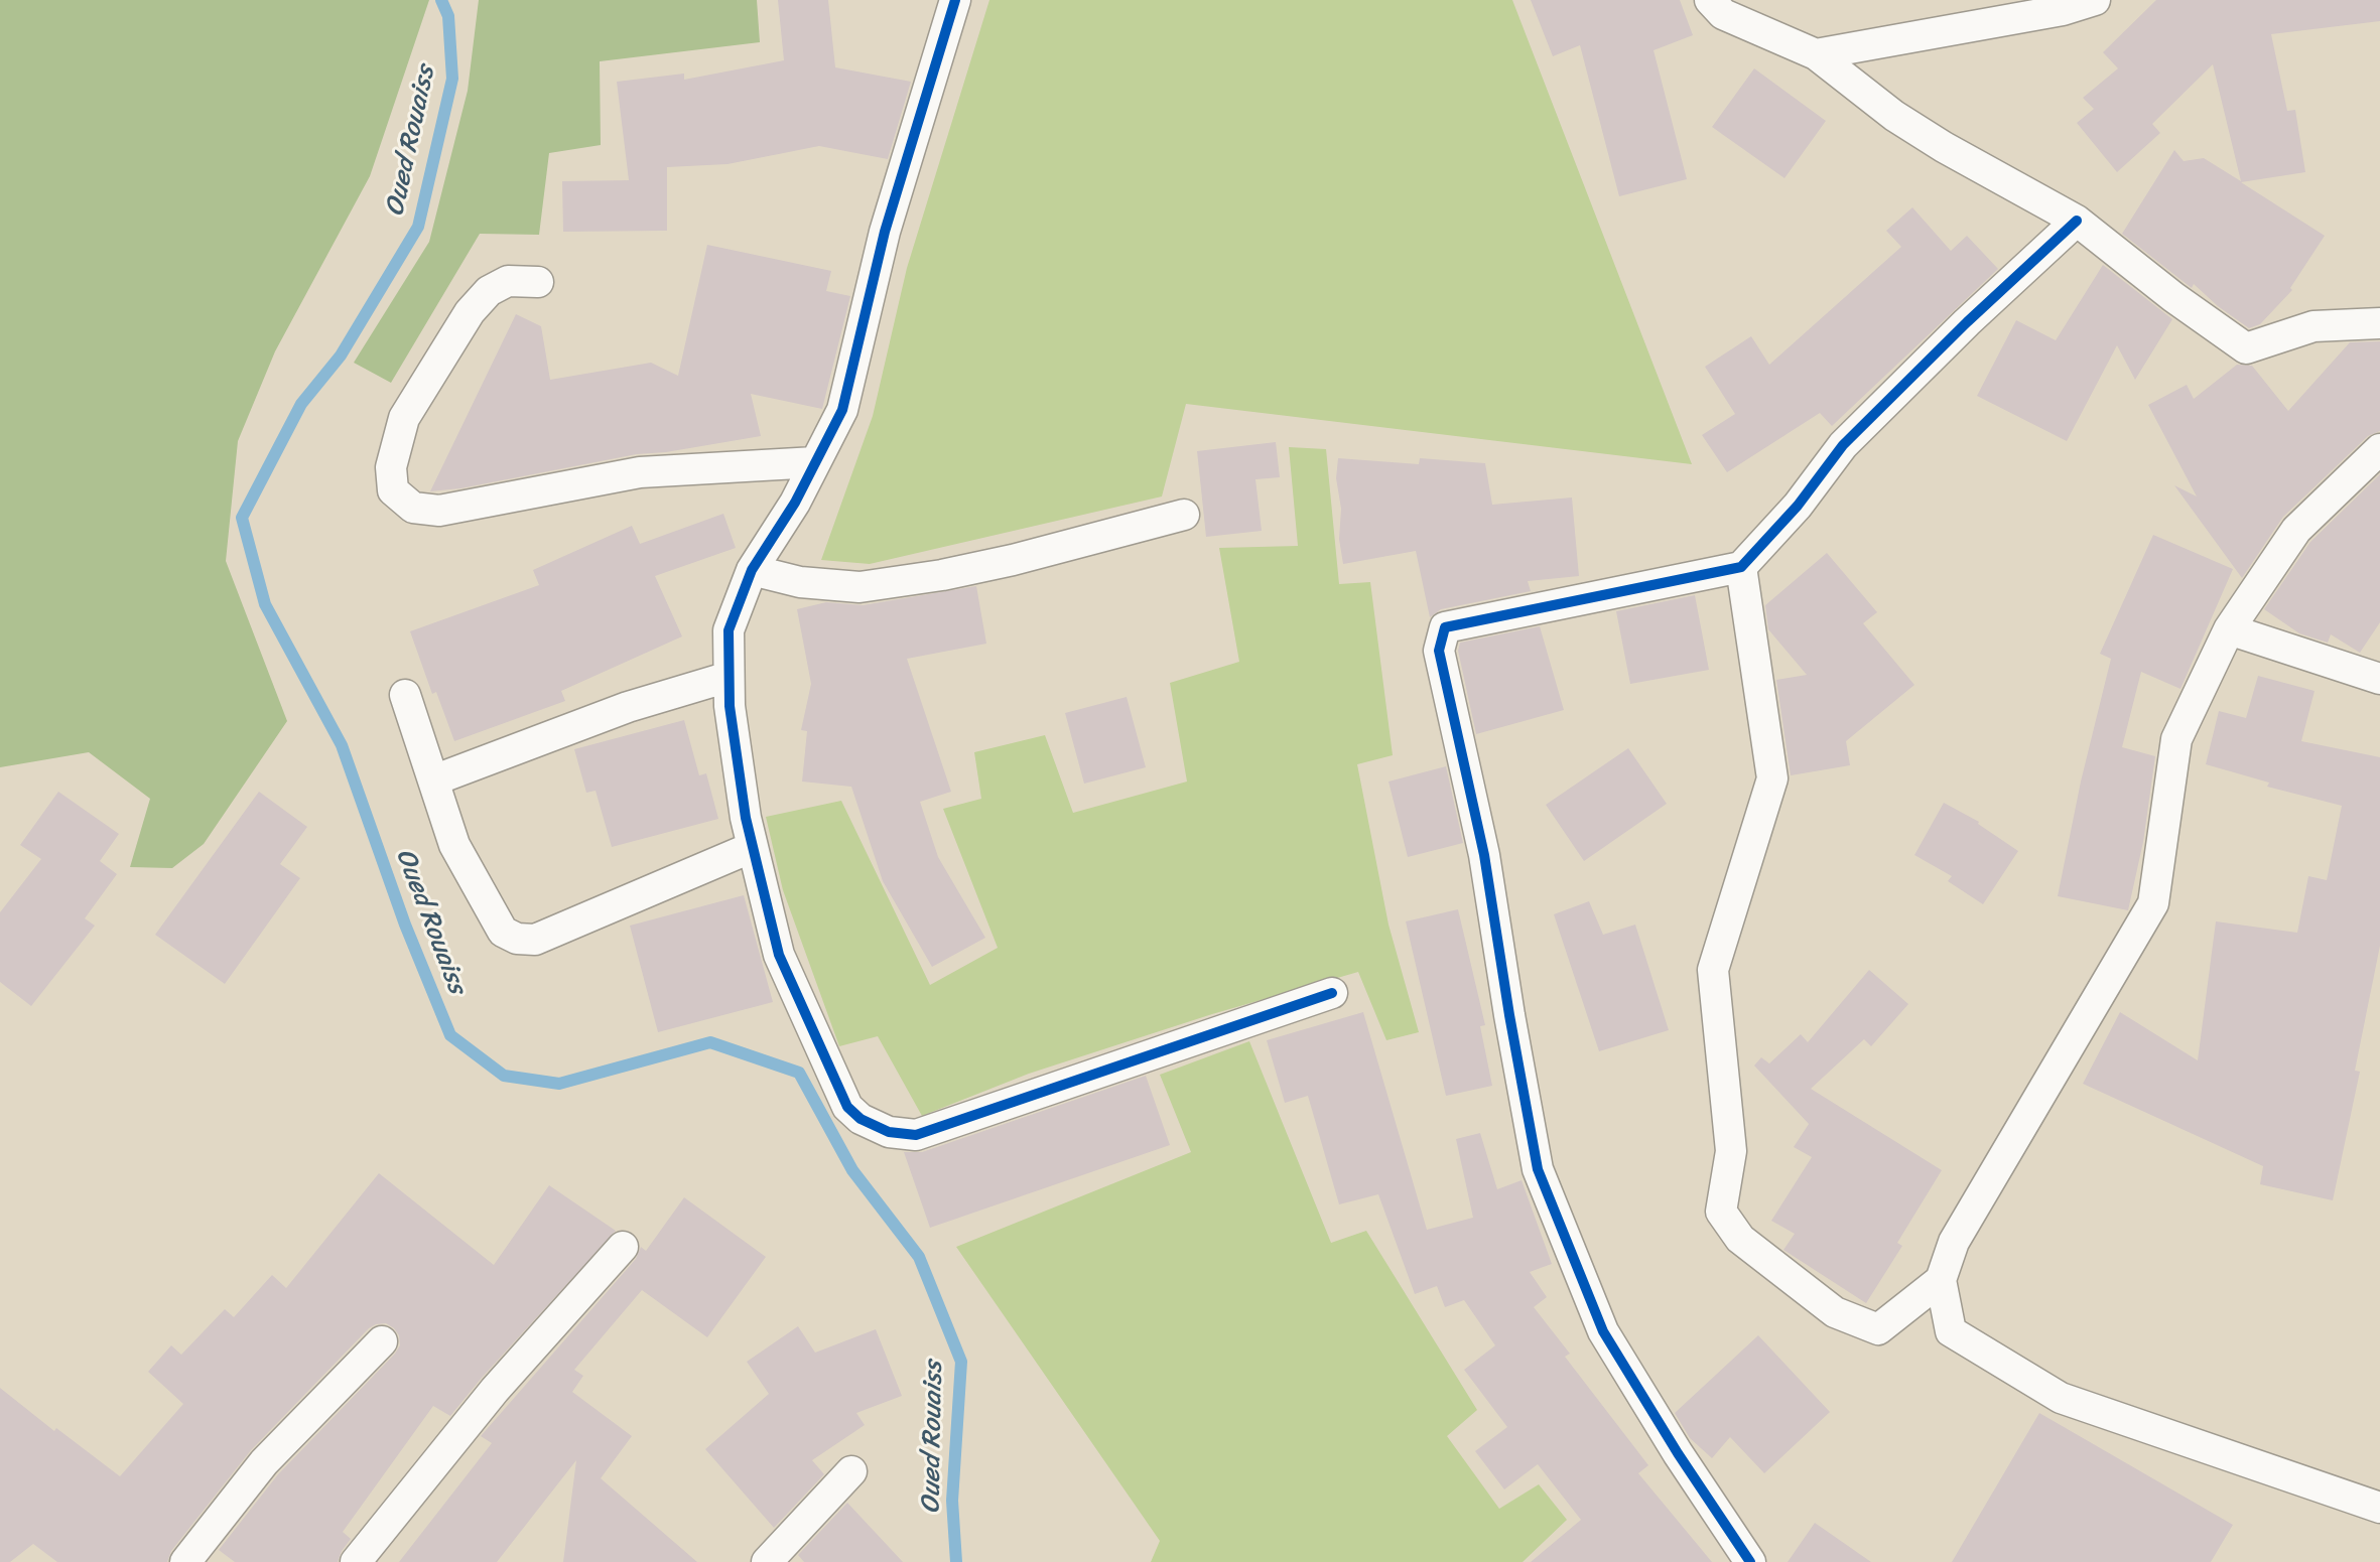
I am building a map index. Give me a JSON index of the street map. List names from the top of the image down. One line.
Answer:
{"water":["Oued Rouaiss"]}
